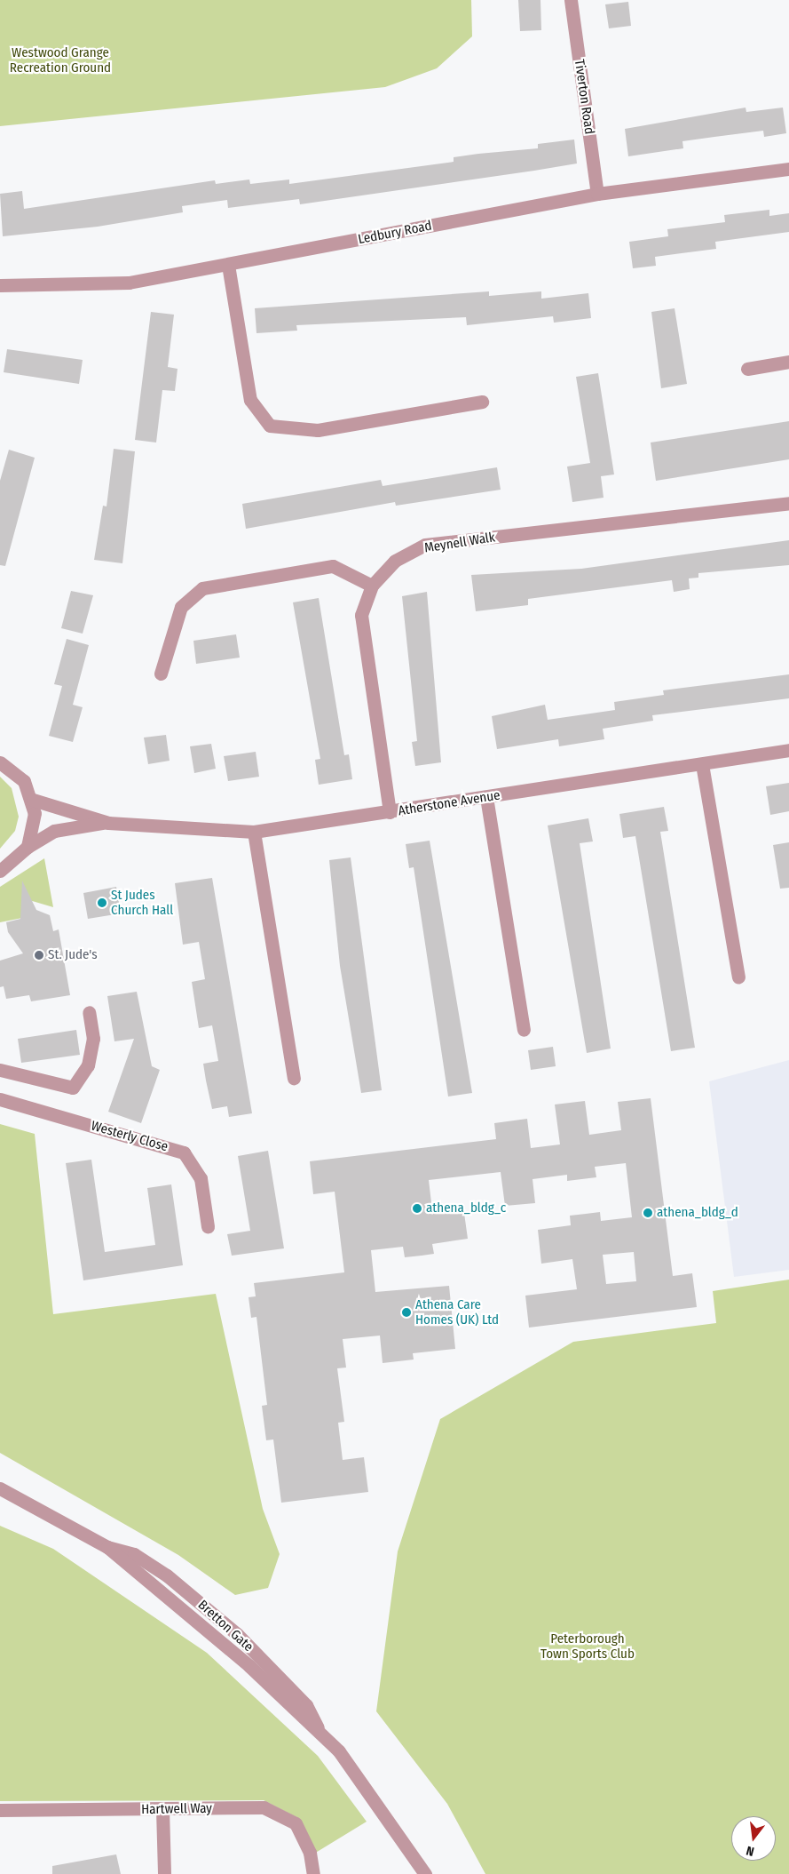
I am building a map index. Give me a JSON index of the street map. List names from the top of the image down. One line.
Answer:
{"streets":{"street":["Tiverton Road","Ledbury Road","Meynell Walk","Atherstone Avenue","Westerly Close","Bretton Gate","Hartwell Way"]},"crossings":[["Tiverton Road","Ledbury Road"],["Meynell Walk","Atherstone Avenue"]],"parks":["Westwood Grange Recreation Ground","Peterborough Town Sports Club"],"places":["St Judes Church Hall","St. Jude's","athena_bldg_c","athena_bldg_d","Athena Care Homes (UK) Ltd"],"north":"bottom"}
